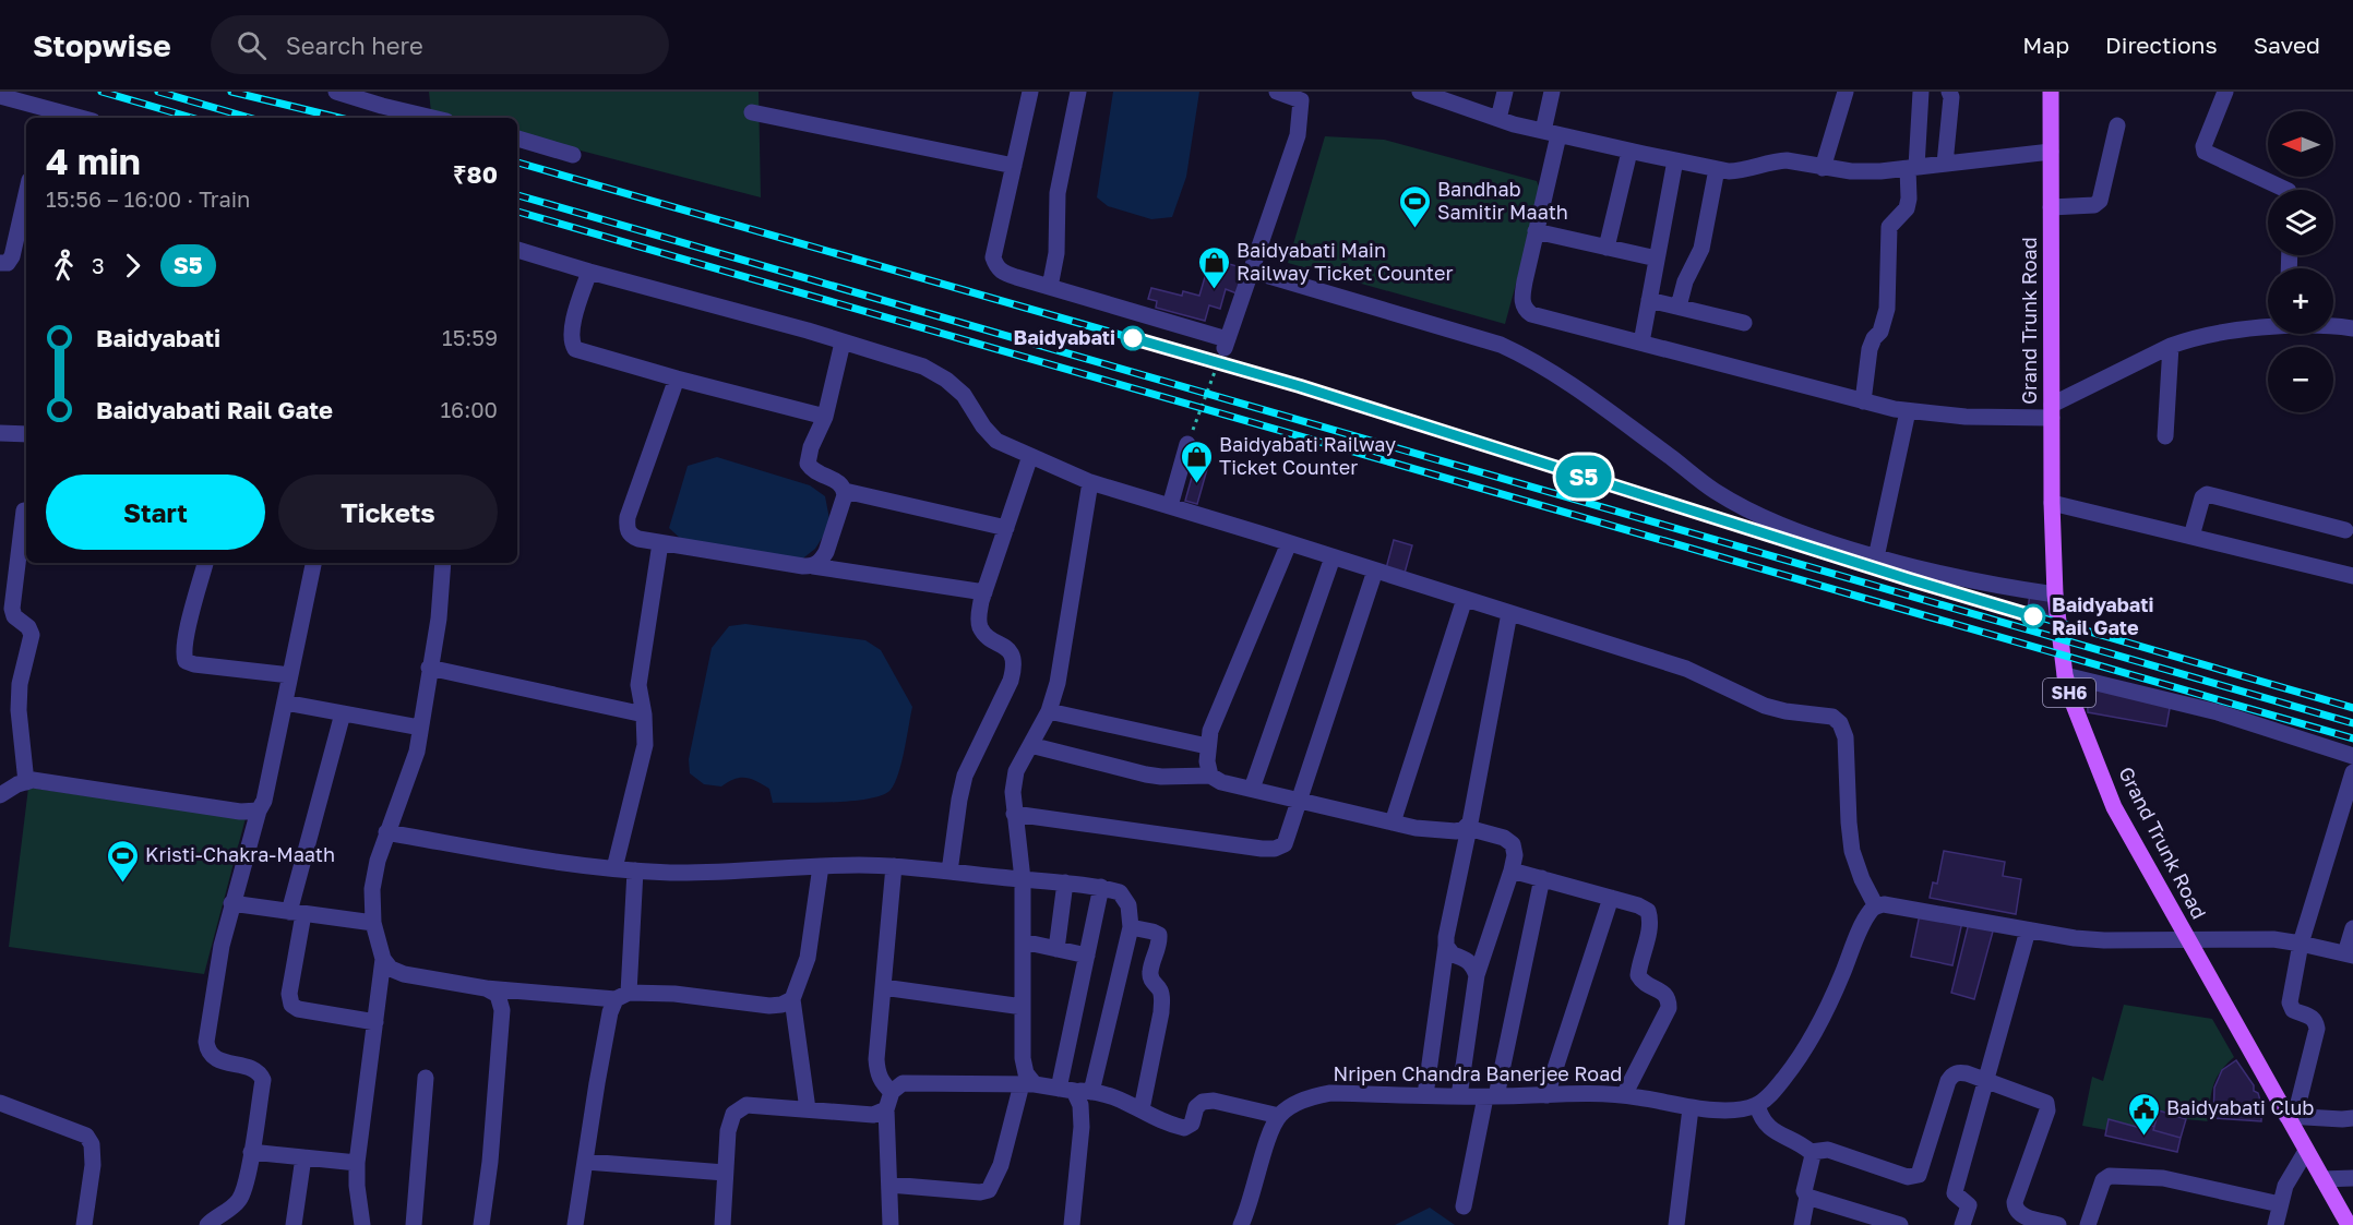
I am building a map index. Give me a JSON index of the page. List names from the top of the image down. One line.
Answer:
{"streets":{"main road":["Grand Trunk Road","SH6"],"street":["Nripen Chandra Banerjee Road"]},"places":{"sports":["Bandhab Samitir Maath","Kristi-Chakra-Maath"],"shop":["Baidyabati Main Railway Ticket Counter","Baidyabati Railway Ticket Counter"],"other":["Baidyabati","Baidyabati Rail Gate"],"public building":["Baidyabati Club"]},"north":"left","page":{"header":"Stopwise","search":"Search here","nav":["Map","Directions","Saved"],"on_map":"S5","map_buttons":["+","−"],"heading":["4 min","15:56 – 16:00 · Train","₹80"],"legs":["3","S5"],"list":[{"name":"Baidyabati","value":"15:59"},{"name":"Baidyabati Rail Gate","value":"16:00"}],"buttons":["Start","Tickets"]}}
